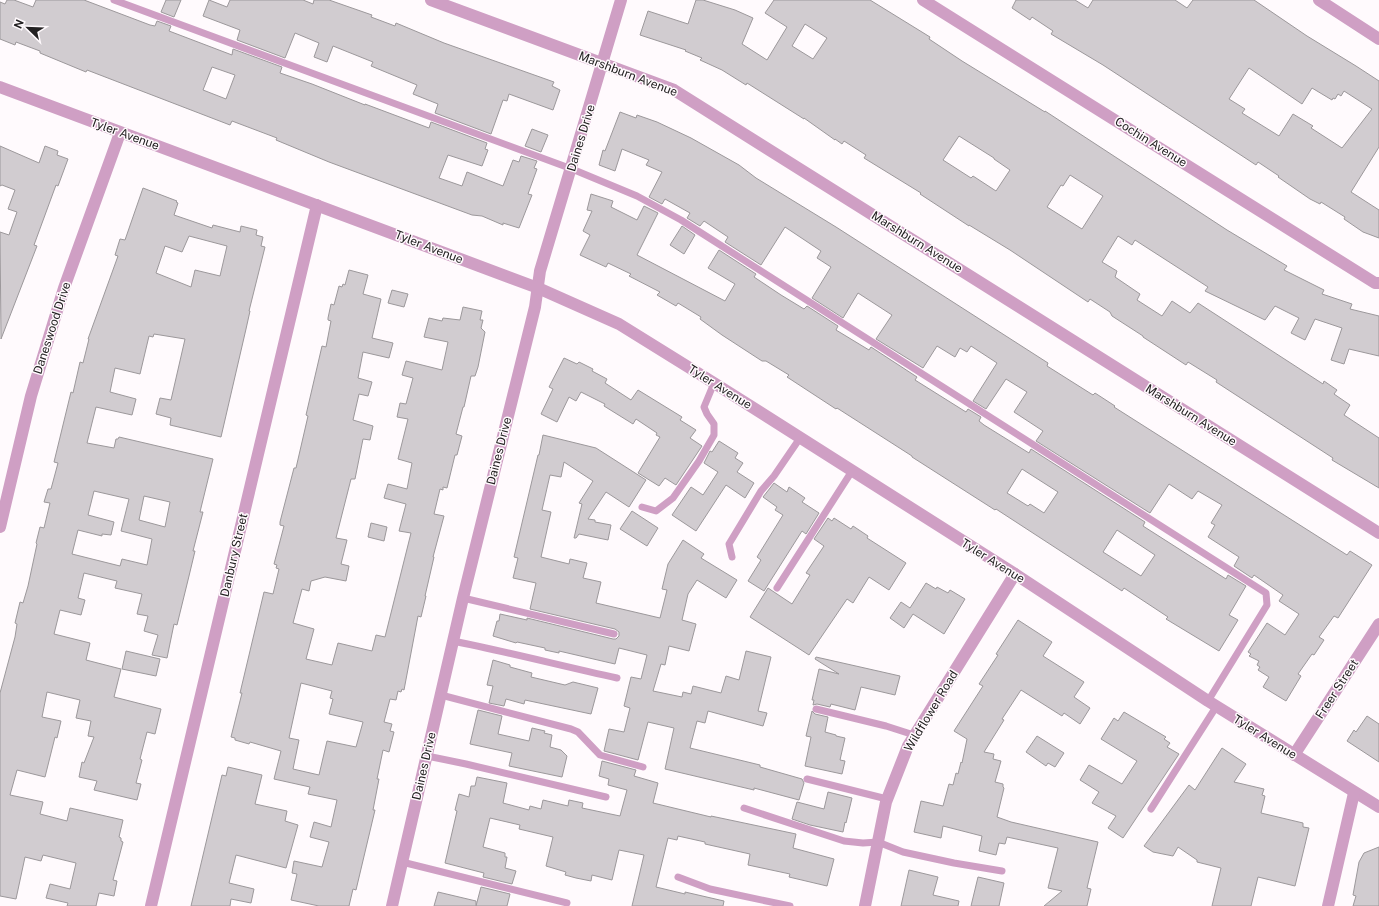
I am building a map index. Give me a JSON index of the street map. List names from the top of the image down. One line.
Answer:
{"streets":{"street":["Marshburn Avenue","Tyler Avenue","Daines Drive","Cochin Avenue","Daneswood Drive","Danbury Street","Freer Street","Wildflower Road"]},"crossings":[["Marshburn Avenue","Daines Drive"],["Tyler Avenue","Daines Drive"],["Tyler Avenue","Daneswood Drive"],["Tyler Avenue","Danbury Street"],["Tyler Avenue","Freer Street"],["Tyler Avenue","Wildflower Road"]],"north":"top left"}
